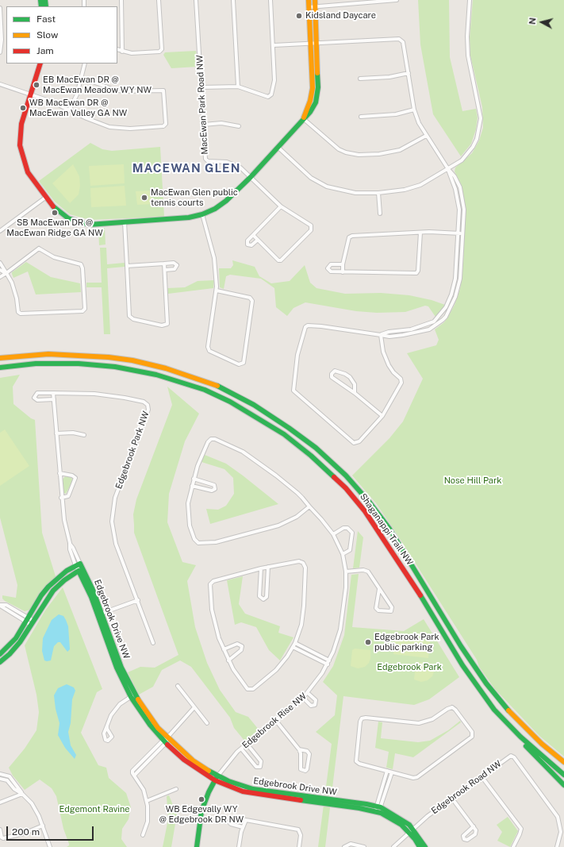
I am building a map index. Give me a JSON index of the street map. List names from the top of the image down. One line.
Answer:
{"streets":{"main road":["Shaganappi Trail NW","Edgebrook Drive NW"],"street":["MacEwan Park Road NW","Edgebrook Park NW","Edgebrook Rise NW","Edgebrook Road NW"]},"crossings":[["Edgebrook Drive NW","Edgebrook Rise NW"],["Edgebrook Drive NW","Edgebrook Road NW"]],"districts":["MACEWAN GLEN"],"parks":["Nose Hill Park","Edgebrook Park","Edgemont Ravine"],"places":["Kidsland Daycare","EB MacEwan DR @ MacEwan Meadow WY NW","WB MacEwan DR @ MacEwan Valley GA NW","MacEwan Glen public tennis courts","SB MacEwan DR @ MacEwan Ridge GA NW","Edgebrook Park public parking","WB Edgevally WY @ Edgebrook DR NW"],"legend":["Fast","Slow","Jam"],"scale_bar":"200 m","north":"left"}
